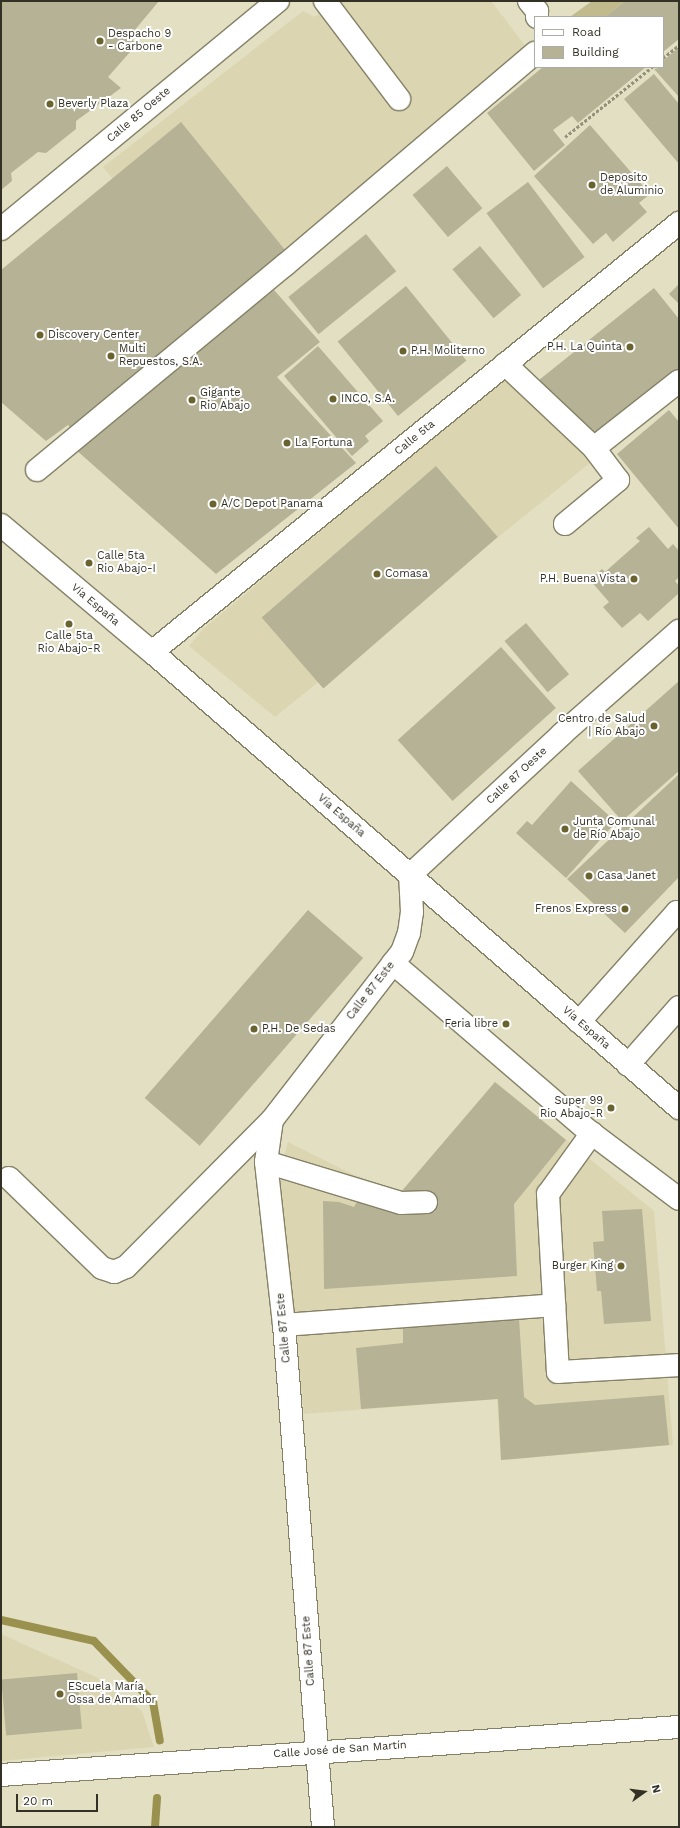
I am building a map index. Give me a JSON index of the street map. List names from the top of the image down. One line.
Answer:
{"streets":{"street":["Calle 85 Oeste","Calle 5ta","Vía España","Calle 87 Oeste","Calle 87 Este","Calle José de San Martín"]},"crossings":[["Calle 5ta","Vía España"],["Vía España","Calle 87 Oeste"],["Vía España","Calle 87 Este"],["Calle 87 Oeste","Calle 87 Este"],["Calle 87 Este","Calle José de San Martín"]],"places":["Despacho 9 - Carbone","Beverly Plaza","Deposito de Aluminio","Discovery Center","P.H. La Quinta","P.H. Moliterno","Multi Repuestos, S.A.","INCO, S.A.","Gigante Rio Abajo","La Fortuna","A/C Depot Panama","Calle 5ta Rio Abajo-I","Comasa","P.H. Buena Vista","Calle 5ta Rio Abajo-R","Centro de Salud | Río Abajo","Junta Comunal de Río Abajo","Casa Janet","Frenos Express","Feria libre","P.H. De Sedas","Super 99 Rio Abajo-R","Burger King","EScuela María Ossa de Amador"],"legend":["Road","Building"],"scale_bar":"20 m","north":"right"}
